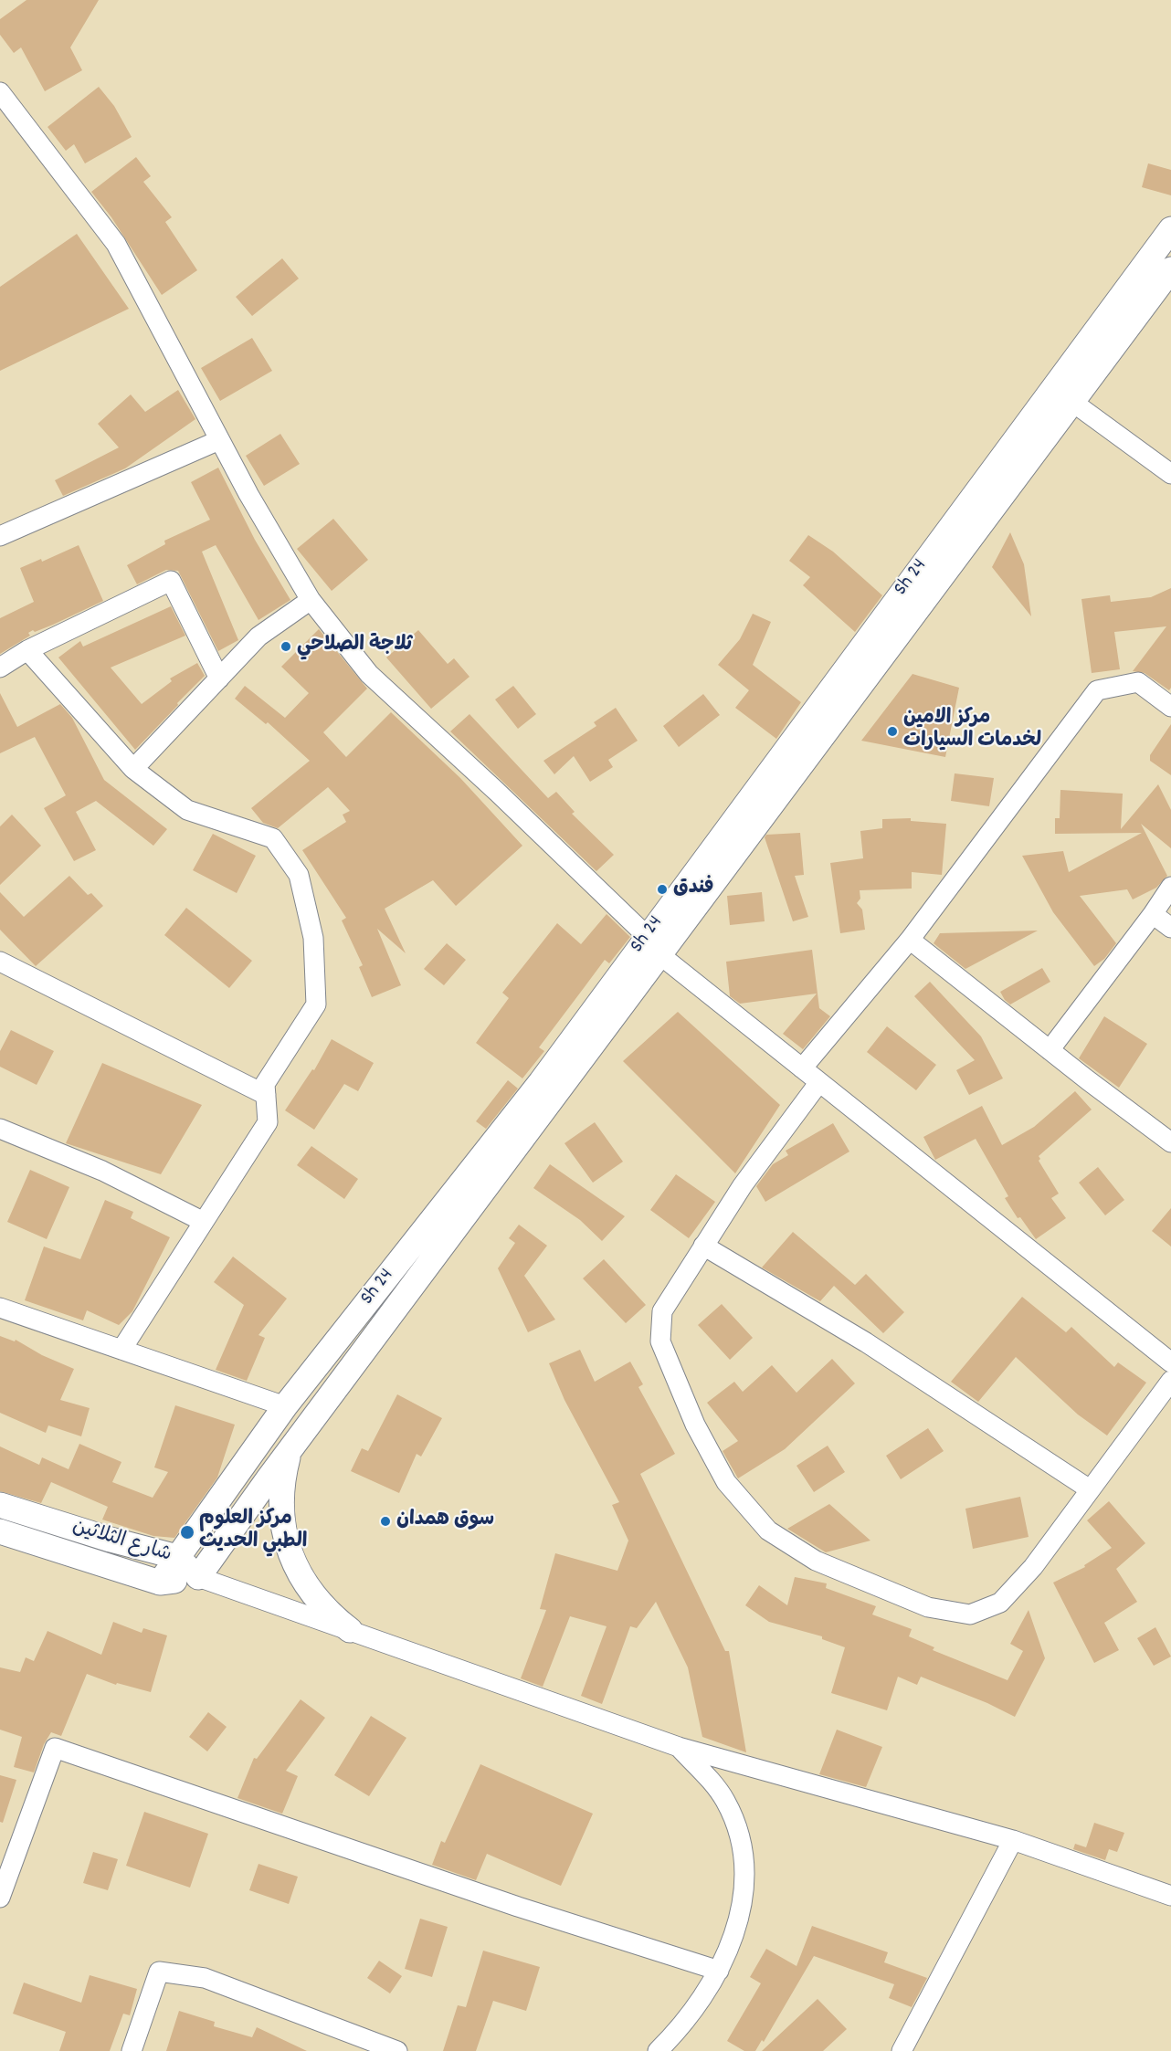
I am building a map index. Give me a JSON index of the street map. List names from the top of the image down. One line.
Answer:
{"streets":{"street":["Sh 24","شارع الثلاثين"]},"crossings":[["Sh 24","شارع الثلاثين"]],"places":["ثلاجة الصلاحي","مركز الامين لخدمات السيارات","فندق","سوق همدان","مركز العلوم الطبي الحديث"]}
